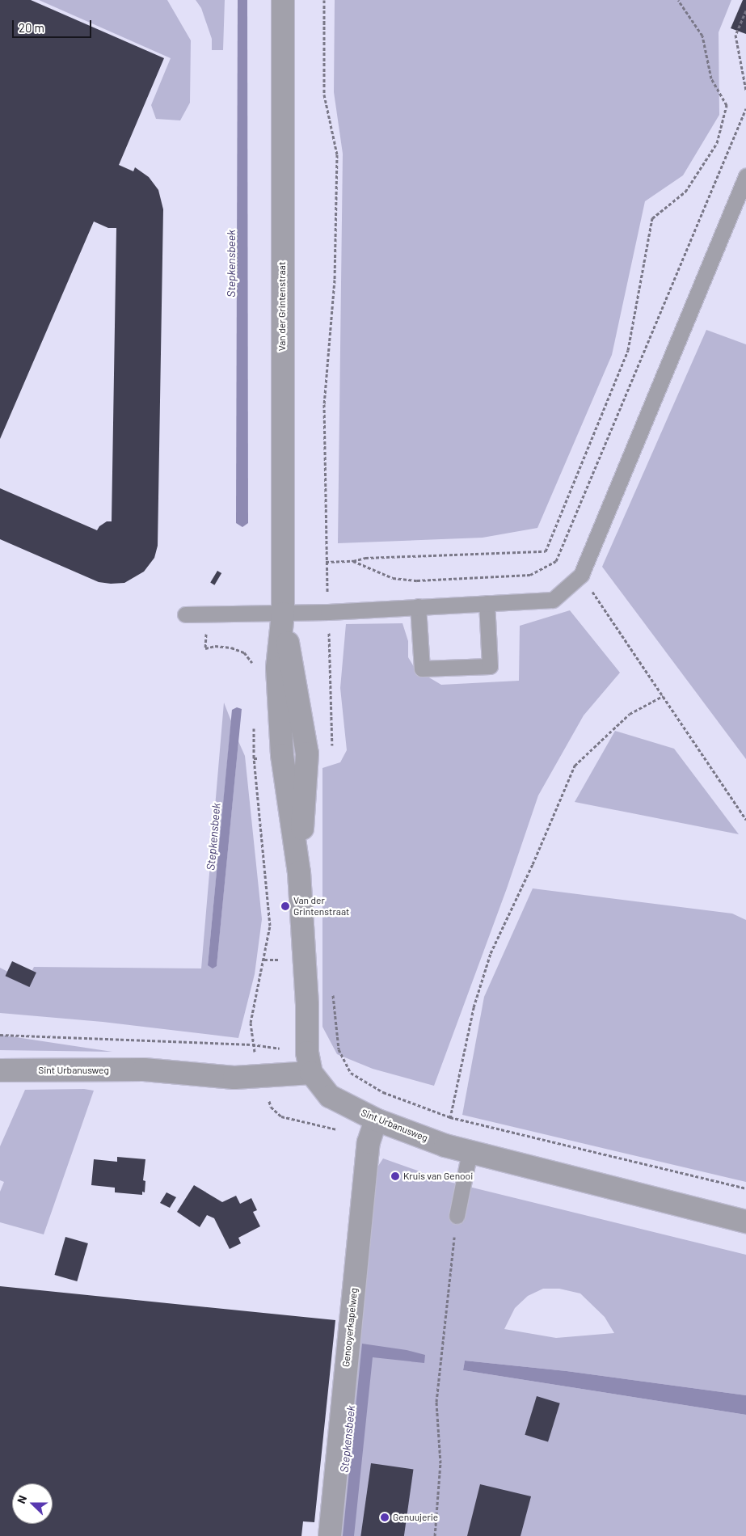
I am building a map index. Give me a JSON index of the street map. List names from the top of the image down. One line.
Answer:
{"streets":{"street":["Van der Grintenstraat","Sint Urbanusweg","Genooyerkapelweg"]},"crossings":[["Van der Grintenstraat","Sint Urbanusweg"],["Sint Urbanusweg","Genooyerkapelweg"]],"water":["Stepkensbeek"],"places":["Van der Grintenstraat","Kruis van Genooi","Genuujerie"],"scale_bar":"20 m","north":"left"}
